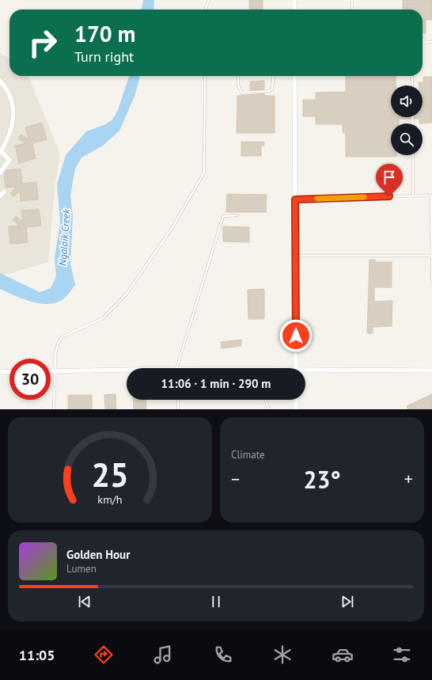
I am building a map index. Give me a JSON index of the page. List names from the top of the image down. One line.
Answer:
{"water":["Ngalaik Creek"],"page":{"turn":["170 m","Turn right"],"limit":"30","trip":"11:06 · 1 min · 290 m","tile":"Climate","heat":["−","23°","+"],"song":["Golden Hour","Lumen"],"tabs":"11:05","gauge":["25","km/h"]}}
